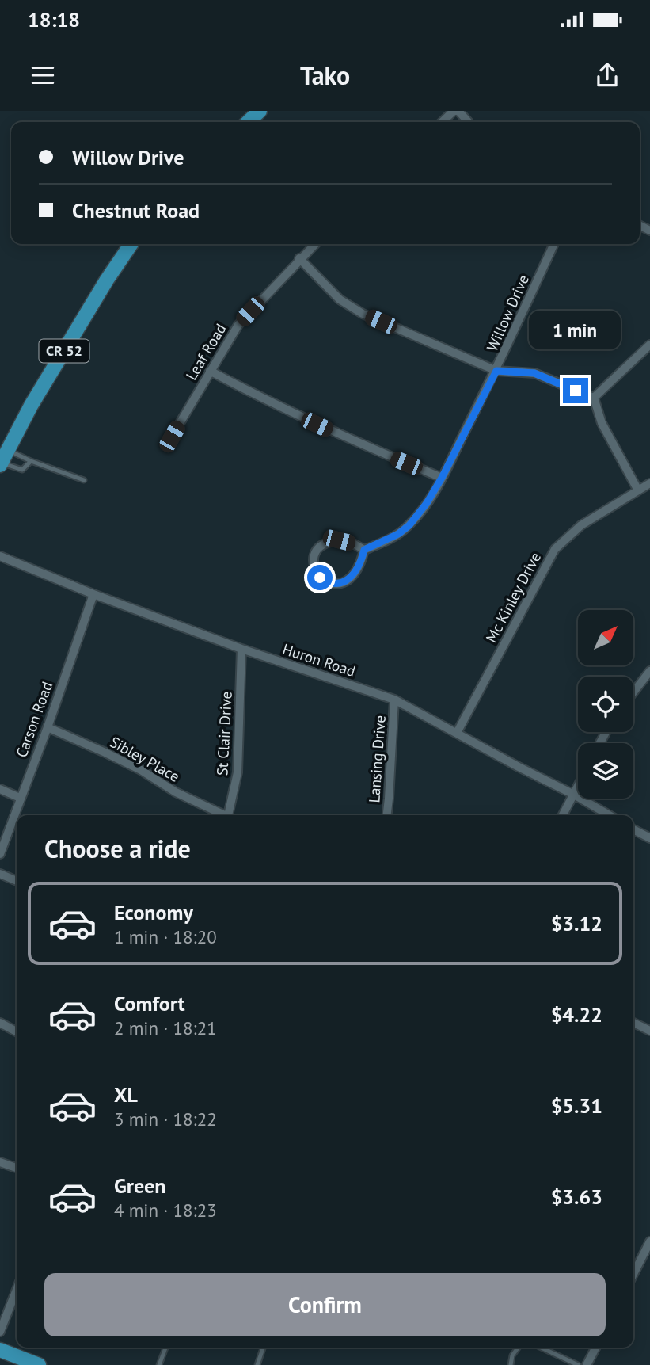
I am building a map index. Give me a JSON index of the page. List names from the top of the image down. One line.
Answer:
{"streets":{"main road":["CR 52"],"street":["Willow Drive","Leaf Road","Mc Kinley Drive","Huron Road","Carson Road","St Clair Drive","Sibley Place","Lansing Drive"]},"crossings":[["Mc Kinley Drive","Huron Road"],["Huron Road","Carson Road"],["Huron Road","St Clair Drive"],["Huron Road","Lansing Drive"],["Carson Road","Sibley Place"]],"north":"top right","page":{"status":"18:18","header":"Tako","banner":["Willow Drive","Chestnut Road"],"bubble":"1 min","heading":"Choose a ride","list":[{"name":"Economy","note":"1 min · 18:20","value":"$3.12"},{"name":"Comfort","note":"2 min · 18:21","value":"$4.22"},{"name":"XL","note":"3 min · 18:22","value":"$5.31"},{"name":"Green","note":"4 min · 18:23","value":"$3.63"}],"buttons":"Confirm"}}
